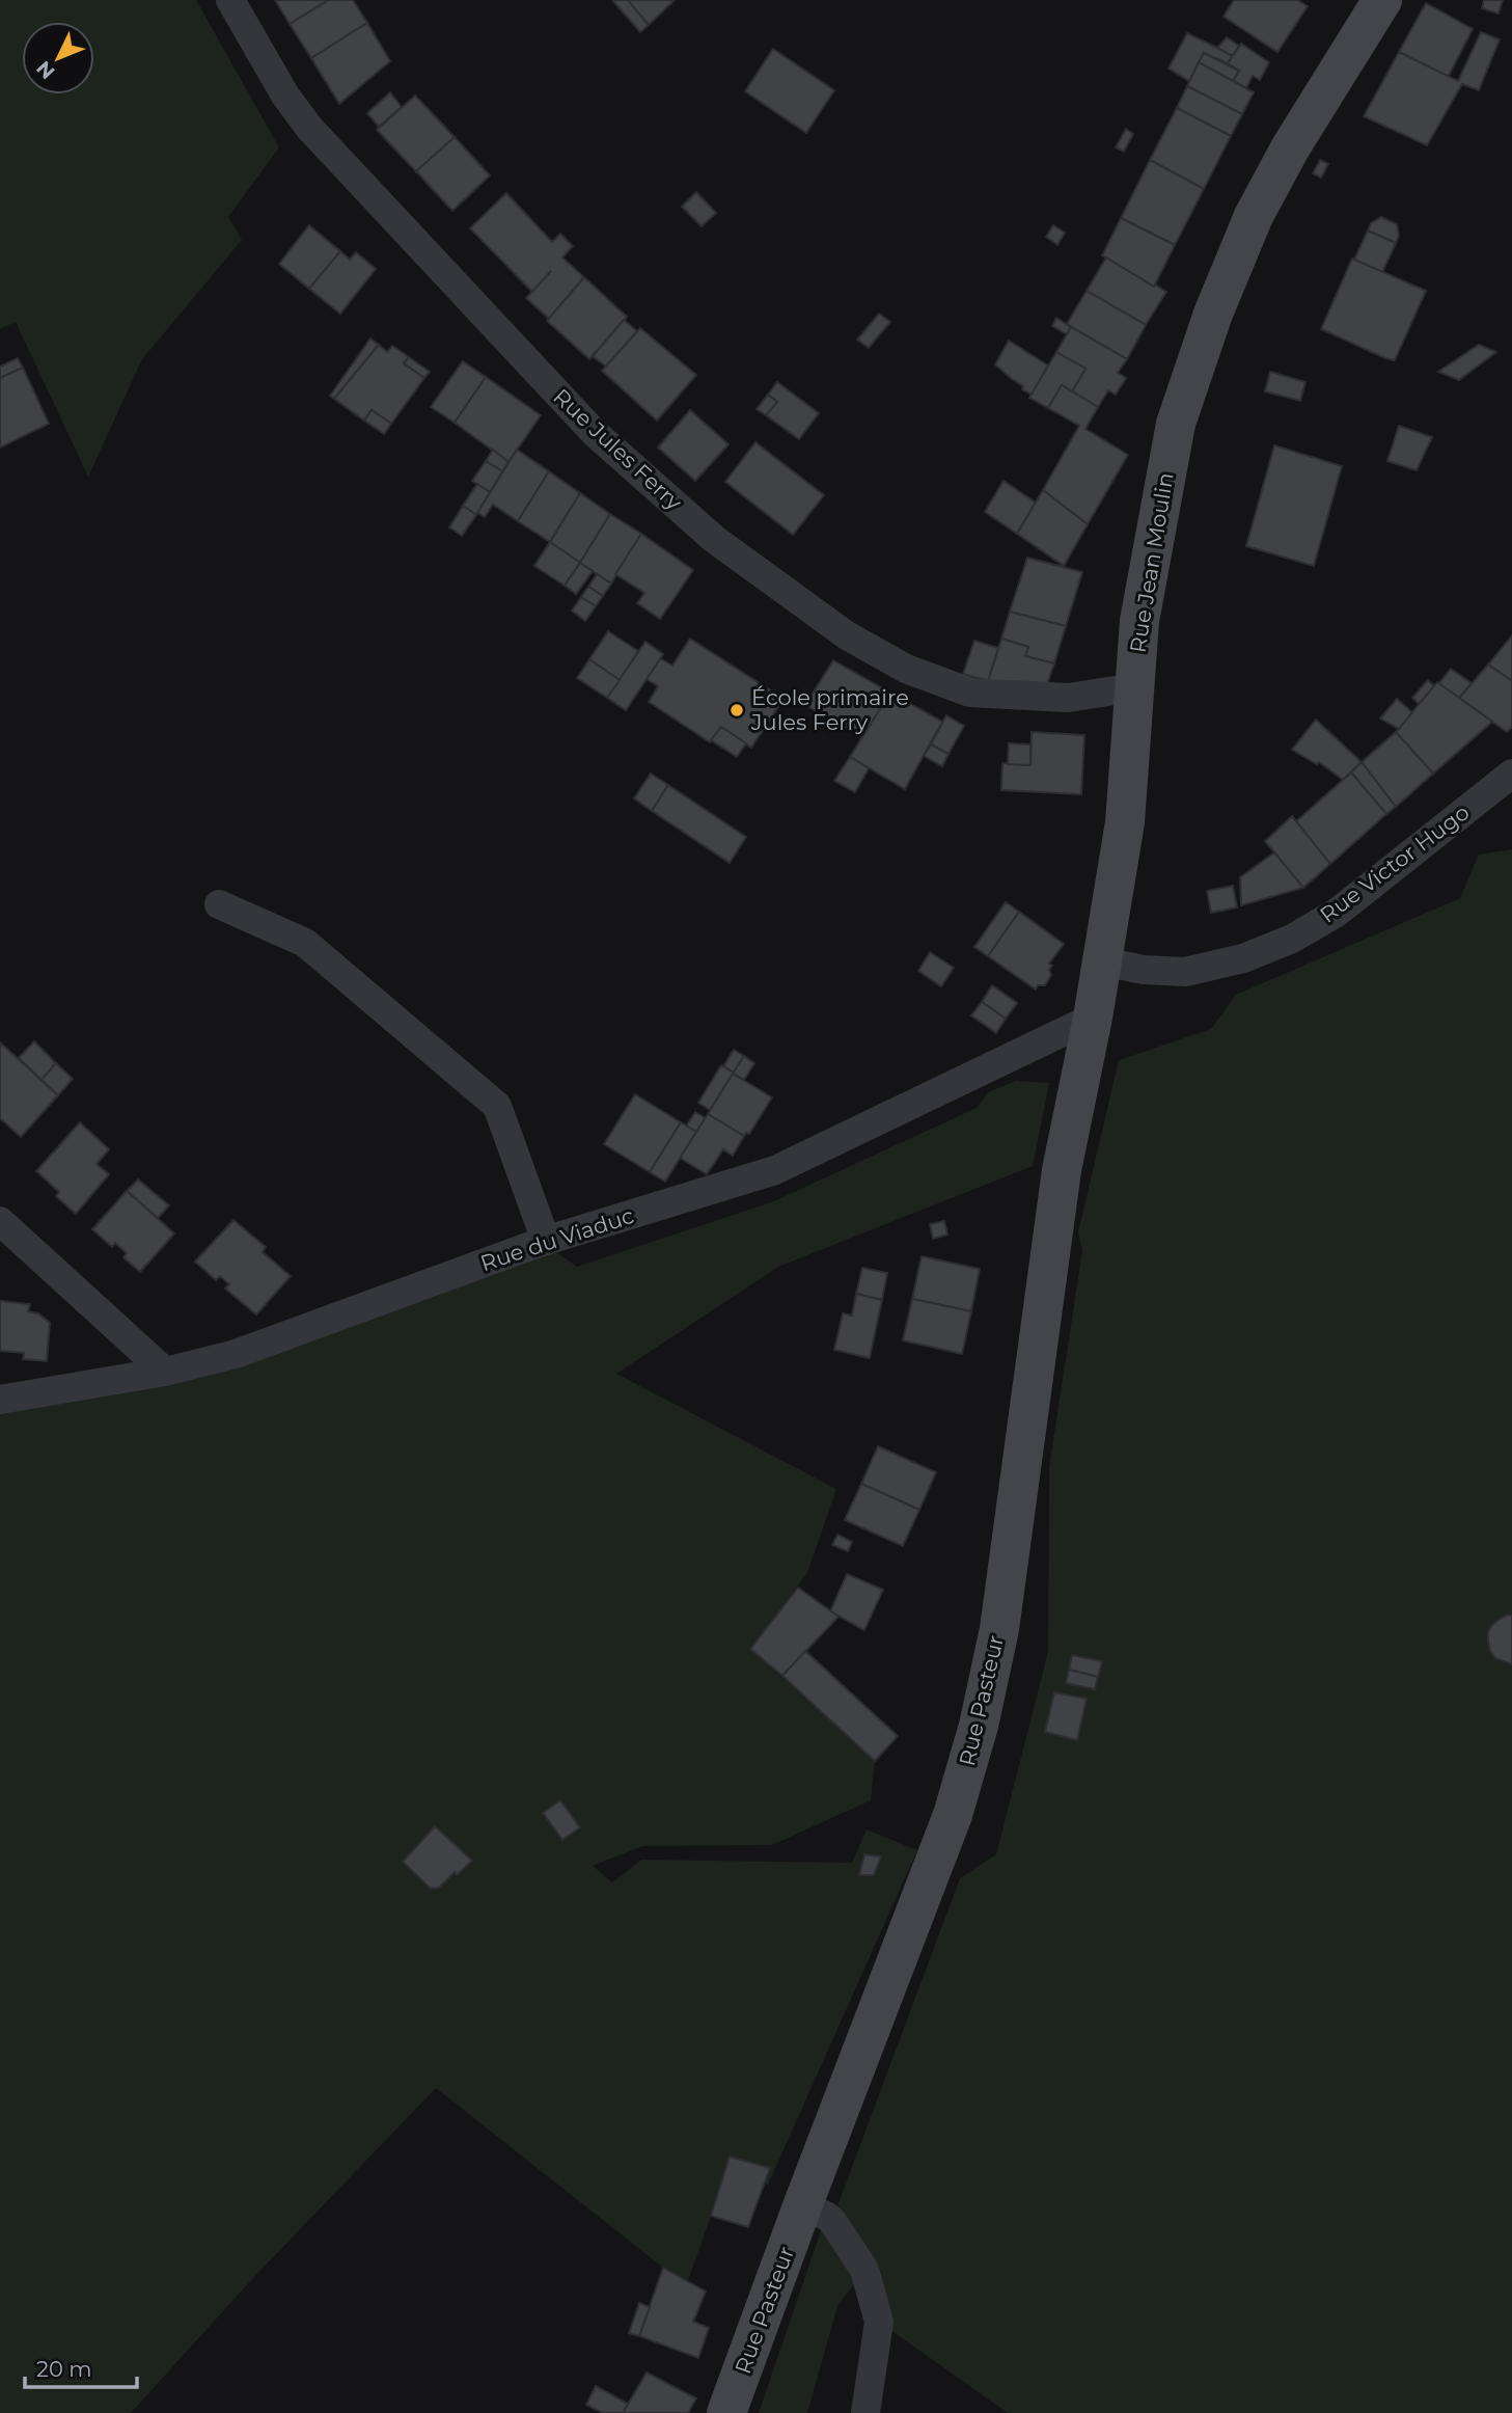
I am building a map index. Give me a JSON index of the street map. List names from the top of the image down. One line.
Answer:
{"streets":{"main road":["Rue Jean Moulin","Rue Pasteur"],"street":["Rue Jules Ferry","Rue Victor Hugo","Rue du Viaduc"]},"crossings":[["Rue Jules Ferry","Rue Jean Moulin"],["Rue Jean Moulin","Rue Victor Hugo"],["Rue Jean Moulin","Rue du Viaduc"],["Rue Jean Moulin","Rue Pasteur"]],"places":["École primaire Jules Ferry"],"scale_bar":"20 m","north":"bottom left"}
